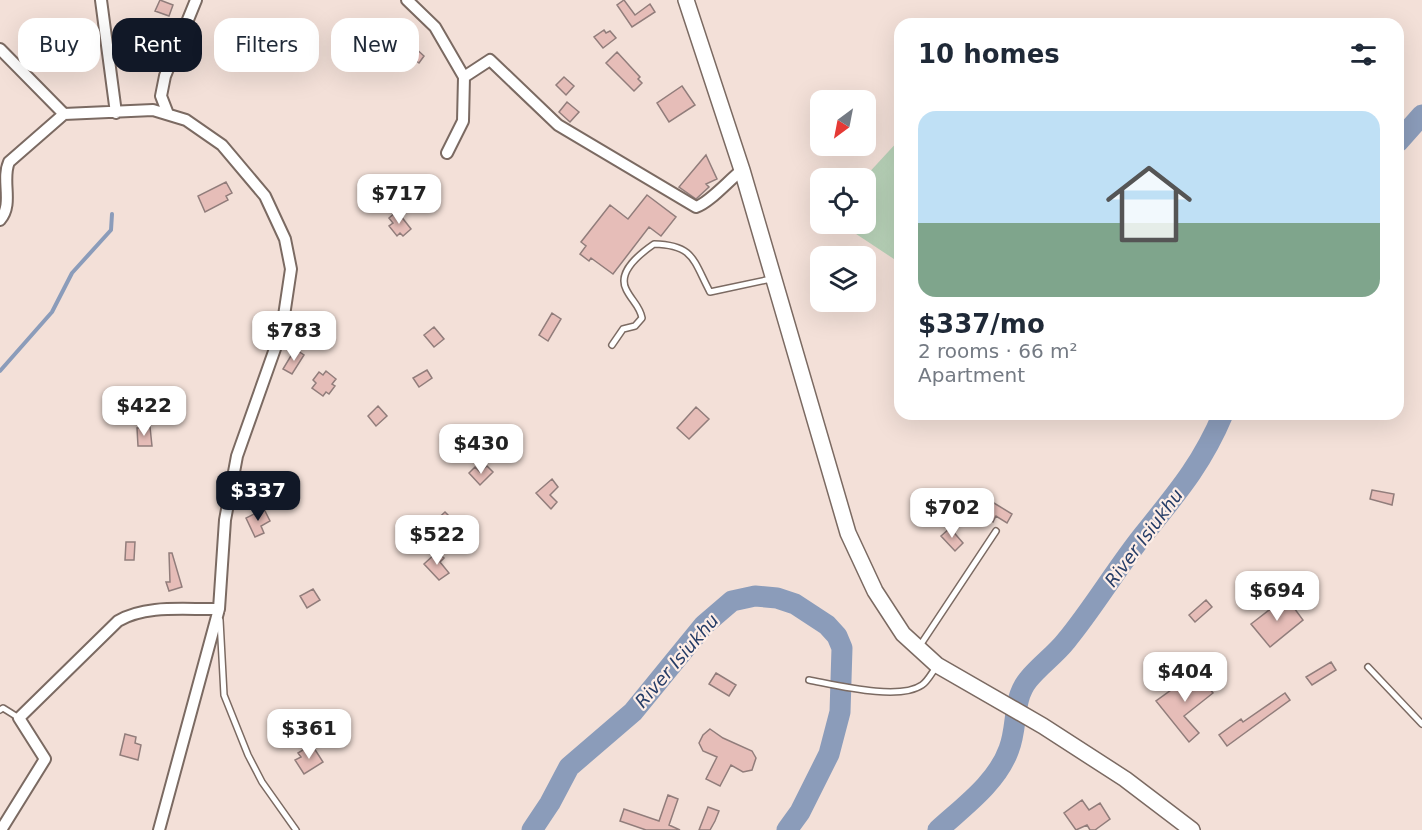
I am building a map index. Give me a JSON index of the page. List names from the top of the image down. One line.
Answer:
{"water":["River Isiukhu"],"north":"bottom left","page":{"chip":["Buy","Rent","Filters","New"],"heading":"10 homes","list":[{"name":"$337/mo","note":"2 rooms · 66 m² · Apartment"}],"price":["$717","$783","$422","$430","$337","$702","$522","$694","$404","$361"]}}
